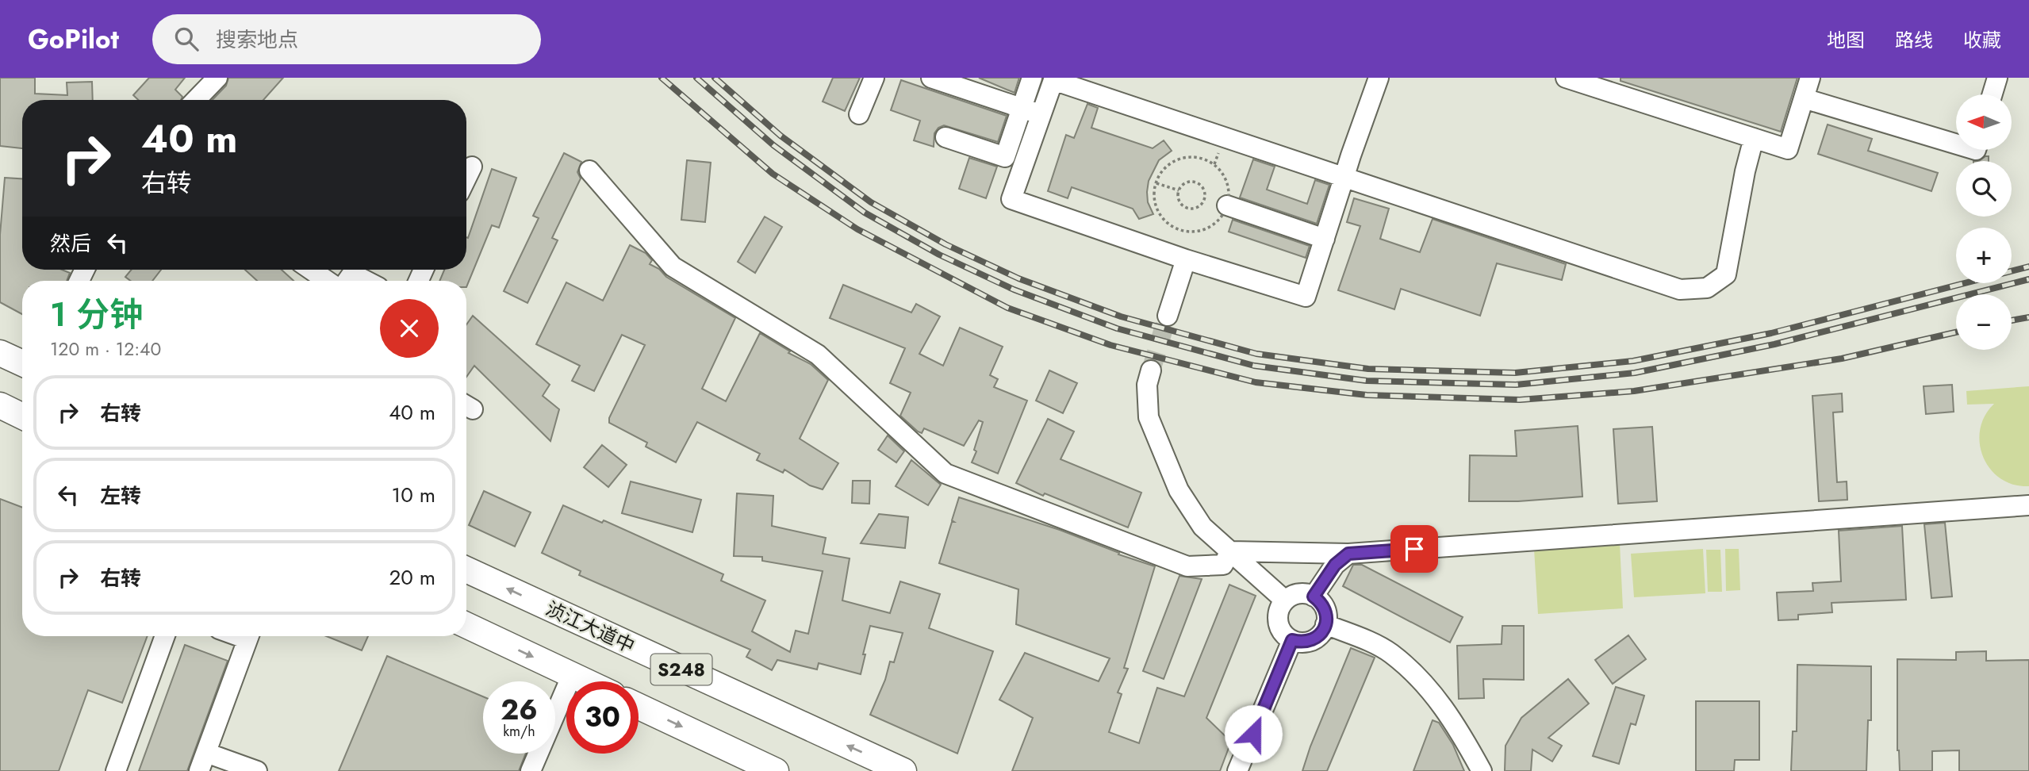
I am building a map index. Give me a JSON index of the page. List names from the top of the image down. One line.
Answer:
{"streets":{"main road":["浈江大道中","S248"]},"north":"left","page":{"header":"GoPilot","search":"搜索地点","nav":["地图","路线","收藏"],"map_buttons":["+","−"],"turn":["40 m","右转"],"then":"然后","heading":["1 分钟","120 m · 12:40"],"list":[{"name":"右转","value":"40 m"},{"name":"左转","value":"10 m"},{"name":"右转","value":"20 m"}],"speed":"26 km/h","limit":"30"}}
